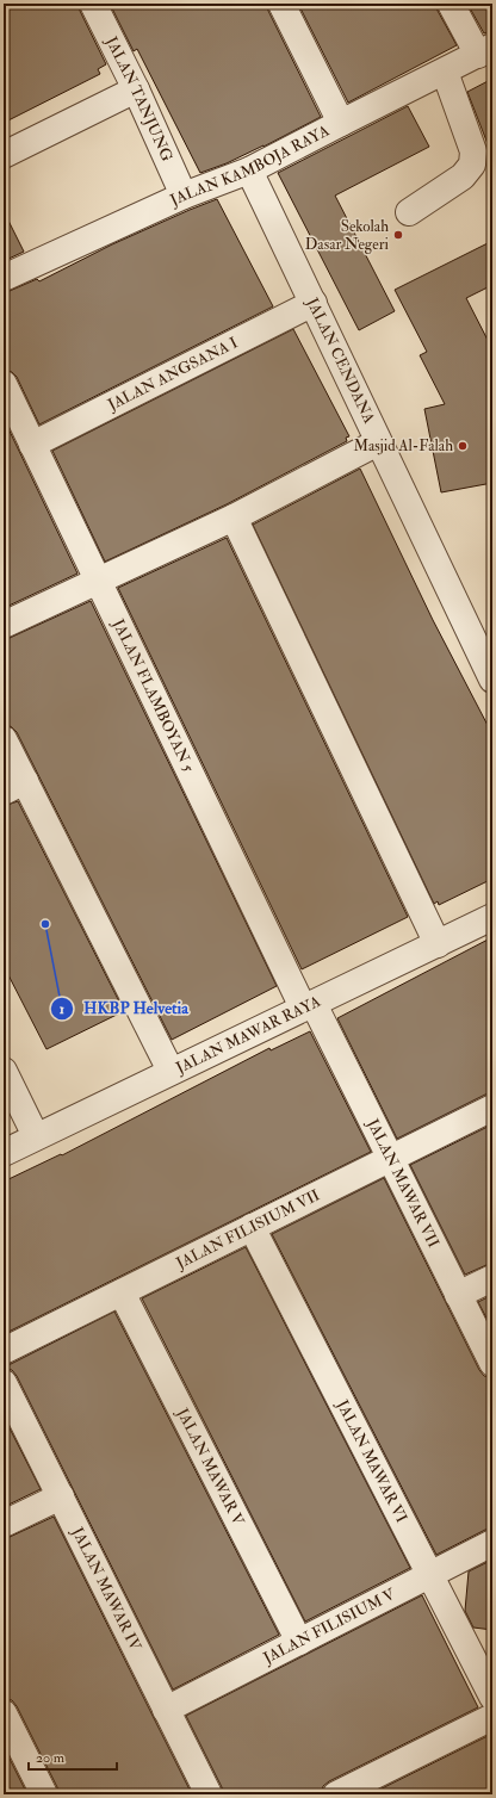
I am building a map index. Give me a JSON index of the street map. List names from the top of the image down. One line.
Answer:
{"streets":{"street":["JALAN TANJUNG","JALAN KAMBOJA RAYA","JALAN CENDANA","JALAN ANGSANA I","JALAN FLAMBOYAN 5","JALAN MAWAR RAYA","JALAN MAWAR VII","JALAN FILISIUM VII","JALAN MAWAR VI","JALAN MAWAR V","JALAN MAWAR IV","JALAN FILISIUM V"]},"crossings":[["JALAN TANJUNG","JALAN KAMBOJA RAYA"],["JALAN KAMBOJA RAYA","JALAN CENDANA"],["JALAN CENDANA","JALAN ANGSANA I"],["JALAN ANGSANA I","JALAN FLAMBOYAN 5"],["JALAN FLAMBOYAN 5","JALAN MAWAR RAYA"],["JALAN FLAMBOYAN 5","JALAN MAWAR VII"],["JALAN MAWAR RAYA","JALAN MAWAR VII"],["JALAN MAWAR VII","JALAN FILISIUM VII"],["JALAN FILISIUM VII","JALAN MAWAR VI"],["JALAN FILISIUM VII","JALAN MAWAR V"],["JALAN MAWAR VI","JALAN FILISIUM V"],["JALAN MAWAR V","JALAN FILISIUM V"],["JALAN MAWAR IV","JALAN FILISIUM V"]],"places":["Sekolah Dasar Negeri","Masjid Al-Falah","HKBP Helvetia"],"scale_bar":"20 m"}
